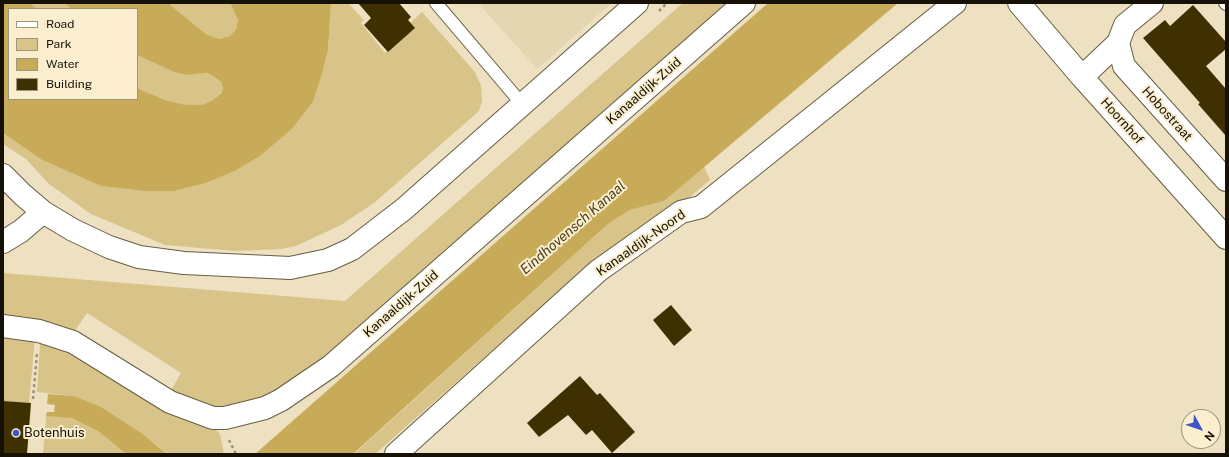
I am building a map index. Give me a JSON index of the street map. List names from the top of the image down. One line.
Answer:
{"streets":{"street":["Kanaaldijk-Zuid","Hobostraat","Hoornhof","Kanaaldijk-Noord"]},"water":["Eindhovensch Kanaal"],"places":["Botenhuis"],"legend":["Road","Park","Water","Building"],"north":"bottom right"}
